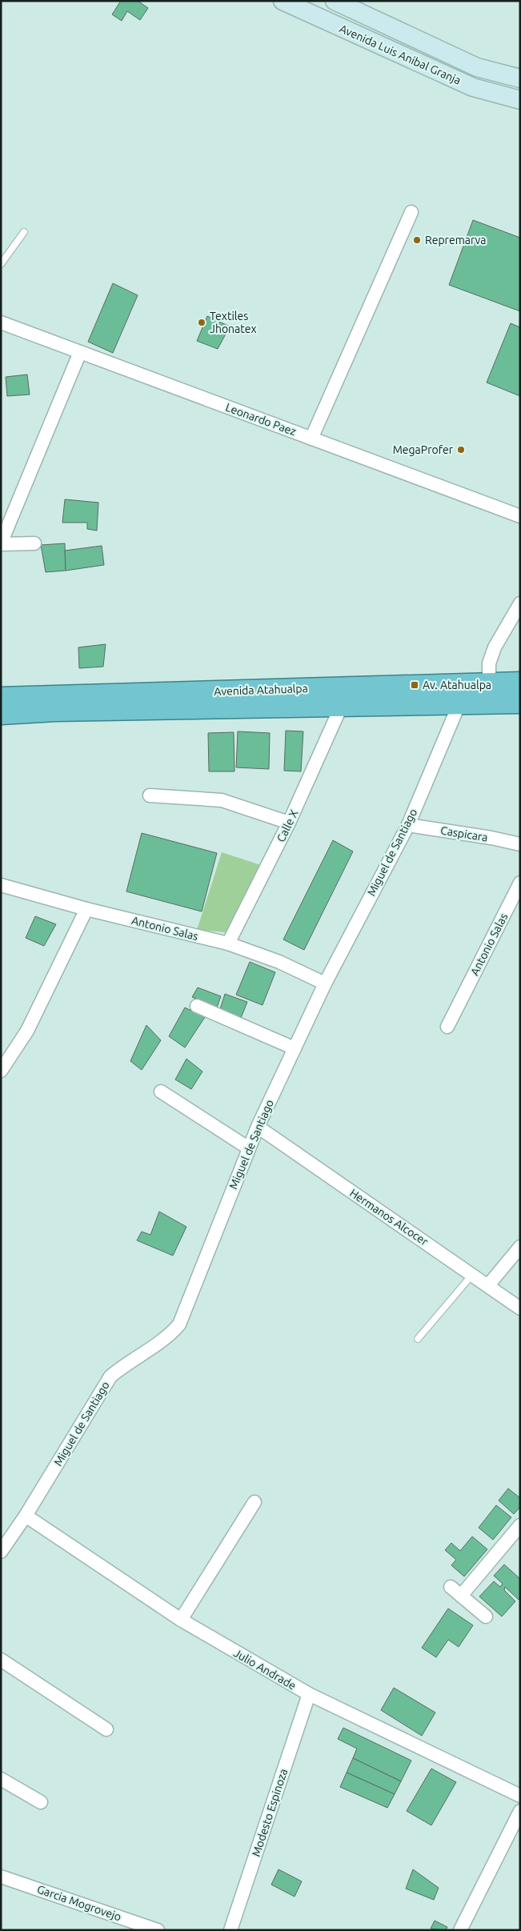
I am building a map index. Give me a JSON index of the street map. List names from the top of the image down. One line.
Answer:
{"streets":{"highway":["Avenida Atahualpa"],"main road":["Avenida Luis Anibal Granja"],"street":["Leonardo Paez","Calle X","Caspicara","Miguel de Santiago","Antonio Salas","Hermanos Alcocer","Julio Andrade","Modesto Espinoza","Garcia Mogrovejo"]},"crossings":[["Avenida Atahualpa","Calle X"],["Avenida Atahualpa","Miguel de Santiago"],["Calle X","Antonio Salas"],["Caspicara","Miguel de Santiago"],["Miguel de Santiago","Antonio Salas"],["Miguel de Santiago","Hermanos Alcocer"],["Miguel de Santiago","Julio Andrade"],["Julio Andrade","Modesto Espinoza"]],"places":{"other":["Repremarva","Textiles Jhonatex","MegaProfer"],"transit":["Av. Atahualpa"]}}
